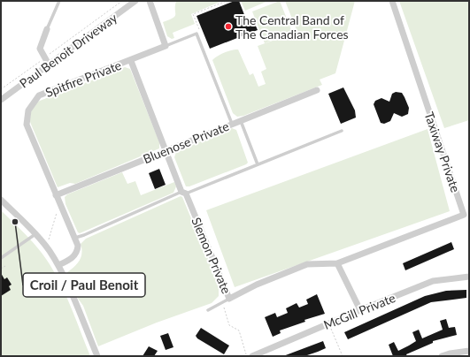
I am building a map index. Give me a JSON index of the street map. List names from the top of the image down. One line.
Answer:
{"streets":{"street":["Paul Benoit Driveway","Spitfire Private","Bluenose Private","Taxiway Private","Slemon Private","McGill Private"]},"crossings":[["Spitfire Private","Bluenose Private"],["Spitfire Private","Slemon Private"],["Bluenose Private","Slemon Private"],["Taxiway Private","Slemon Private"]],"places":["The Central Band of The Canadian Forces","Croil / Paul Benoit"]}
